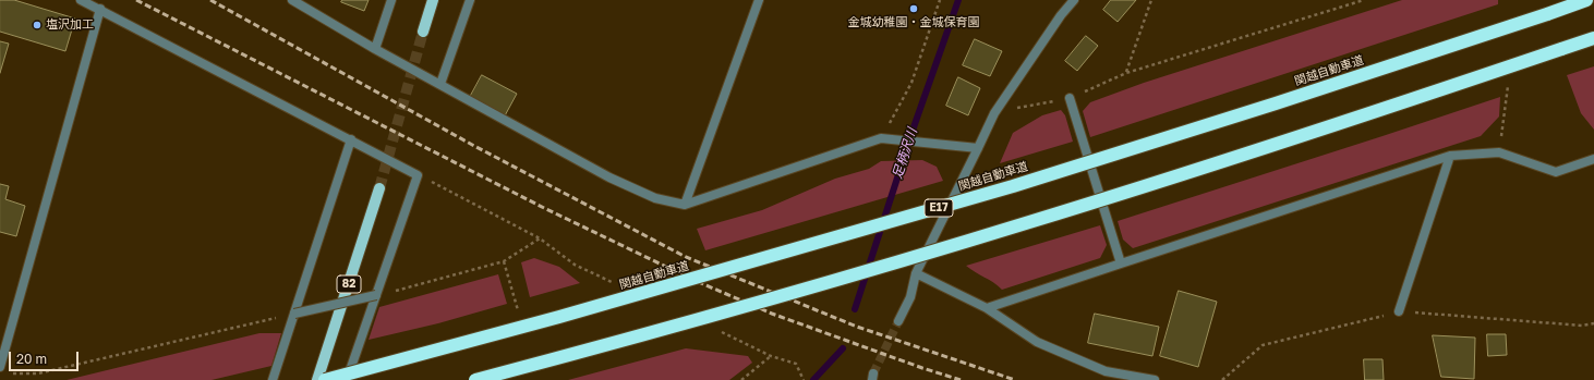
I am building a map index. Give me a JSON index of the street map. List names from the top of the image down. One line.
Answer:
{"streets":{"highway":["関越自動車道","E17"],"main road":["82"]},"water":["足柄沢川"],"places":["金城幼稚園・金城保育園","塩沢加工"],"scale_bar":"20 m"}
